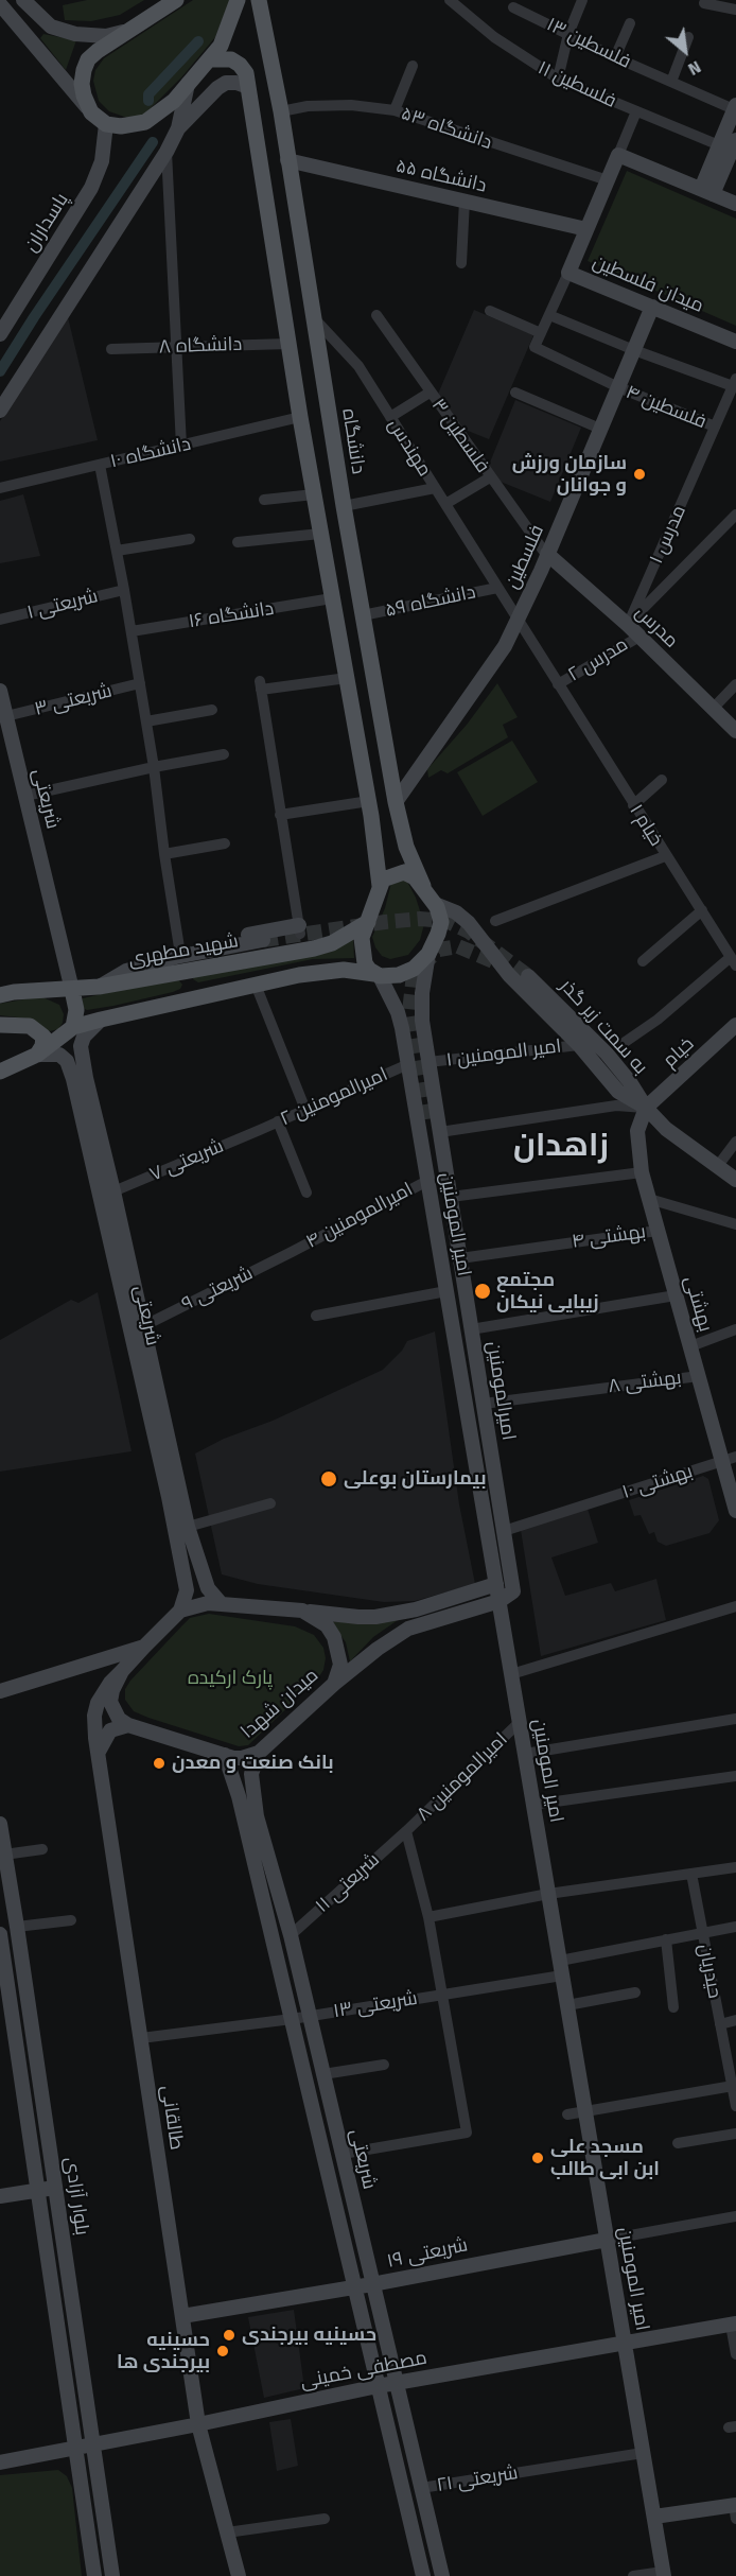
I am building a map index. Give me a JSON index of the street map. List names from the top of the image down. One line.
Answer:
{"streets":{"main road":["دانشگاه ۵۵","پاسداران","میدان فلسطین","دانشگاه","فلسطین","مدرس","شریعتی","شهید مطهری","به سمت زیر گذر","خیام","امیر المومنین","بهشتی","امیرالمومنین","میدان شهدا","طالقانی","بلوار آزادی","شریعتی ۱۹","مصطفی خمینی"],"street":["فلسطین ۱۳","فلسطین ۱۱","دانشگاه ۵۳","دانشگاه ۸","فلسطین ۴","فلسطین ۳","مهندس","دانشگاه ۱۰","مدرس ۱","دانشگاه ۵۹","شریعتی ۱","دانشگاه ۱۶","مدرس ۲","شریعتی ۳","خیام ۱","امیر المومنین ۱","امیرالمومنین ۲","شریعتی ۷","امیرالمومنین ۴","بهشتی ۴","شریعتی ۹","بهشتی ۸","بهشتی ۱۰","امیرالمومنین ۸","شریعتی ۱۱","حیدریان","شریعتی ۱۳","شریعتی ۲۱"]},"crossings":[["دانشگاه ۵۳","میدان فلسطین"],["دانشگاه ۵۳","دانشگاه"],["دانشگاه ۵۵","میدان فلسطین"],["دانشگاه ۵۵","دانشگاه"],["میدان فلسطین","فلسطین"],["فلسطین ۴","مدرس ۱"],["فلسطین ۴","فلسطین"],["فلسطین ۳","فلسطین"],["فلسطین ۳","مدرس"],["دانشگاه","مهندس"],["دانشگاه","فلسطین"],["دانشگاه","دانشگاه ۵۹"],["دانشگاه","شهید مطهری"],["دانشگاه","امیر المومنین"],["دانشگاه","امیرالمومنین"],["مهندس","فلسطین"],["مهندس","دانشگاه ۵۹"],["مهندس","خیام ۱"],["مدرس ۱","مدرس"],["فلسطین","مدرس"],["فلسطین","خیام ۱"],["مدرس","مدرس ۲"],["مدرس ۲","خیام ۱"],["شریعتی ۳","شریعتی"],["شریعتی","شهید مطهری"],["شریعتی","شریعتی ۷"],["شریعتی","میدان شهدا"],["شریعتی","شریعتی ۱۱"],["شریعتی","شریعتی ۱۳"],["شریعتی","طالقانی"],["شریعتی","شریعتی ۱۹"],["شریعتی","مصطفی خمینی"],["شریعتی","شریعتی ۲۱"],["شهید مطهری","امیر المومنین"],["شهید مطهری","امیرالمومنین"],["به سمت زیر گذر","خیام"],["به سمت زیر گذر","بهشتی"],["خیام","بهشتی"],["امیر المومنین ۱","امیرالمومنین"],["امیرالمومنین ۲","شریعتی ۷"],["امیرالمومنین ۲","امیر المومنین"],["امیرالمومنین ۴","امیر المومنین"],["امیرالمومنین ۴","شریعتی ۹"],["امیر المومنین","امیرالمومنین"],["امیر المومنین","امیرالمومنین ۸"],["امیر المومنین","شریعتی ۱۳"],["امیر المومنین","شریعتی ۱۹"],["امیر المومنین","مصطفی خمینی"],["امیر المومنین","شریعتی ۲۱"],["بهشتی ۴","بهشتی"],["بهشتی ۴","امیرالمومنین"],["بهشتی","بهشتی ۸"],["بهشتی","بهشتی ۱۰"],["بهشتی ۸","امیرالمومنین"],["امیرالمومنین","بهشتی ۱۰"],["میدان شهدا","طالقانی"],["امیرالمومنین ۸","شریعتی ۱۱"],["حیدریان","شریعتی ۱۳"],["شریعتی ۱۳","طالقانی"],["طالقانی","شریعتی ۱۹"],["طالقانی","مصطفی خمینی"],["بلوار آزادی","مصطفی خمینی"]],"districts":["زاهدان"],"parks":["پارک ارکیده"],"places":["سازمان ورزش و جوانان","مجتمع زیبایی نیکان","بیمارستان بوعلی","بانک صنعت و معدن","مسجد علی ابن ابی طالب","حسینیه بیرجندی","حسینیه بیرجندی ها"],"north":"bottom right"}
